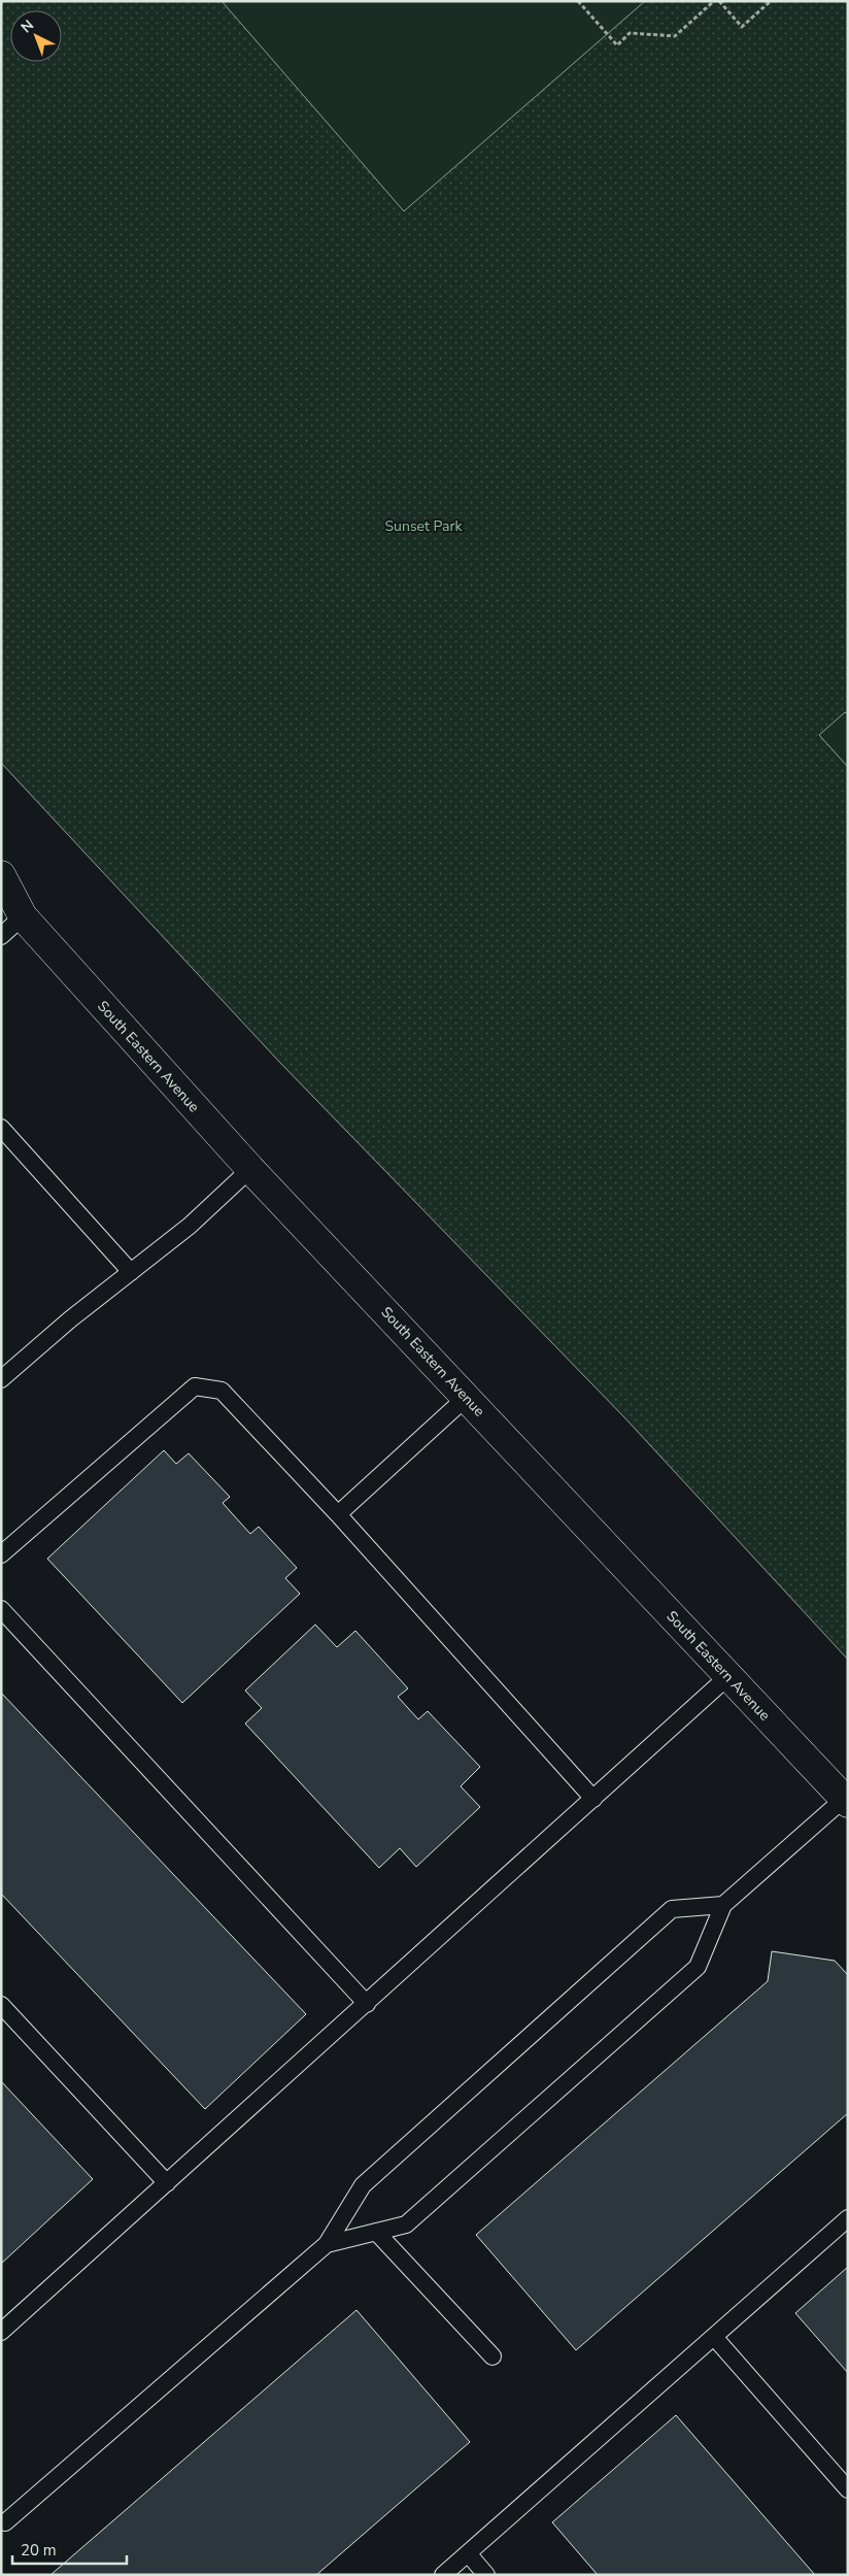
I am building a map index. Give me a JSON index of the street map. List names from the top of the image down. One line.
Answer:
{"streets":{"main road":["South Eastern Avenue"]},"parks":["Sunset Park"],"scale_bar":"20 m","north":"top left"}
